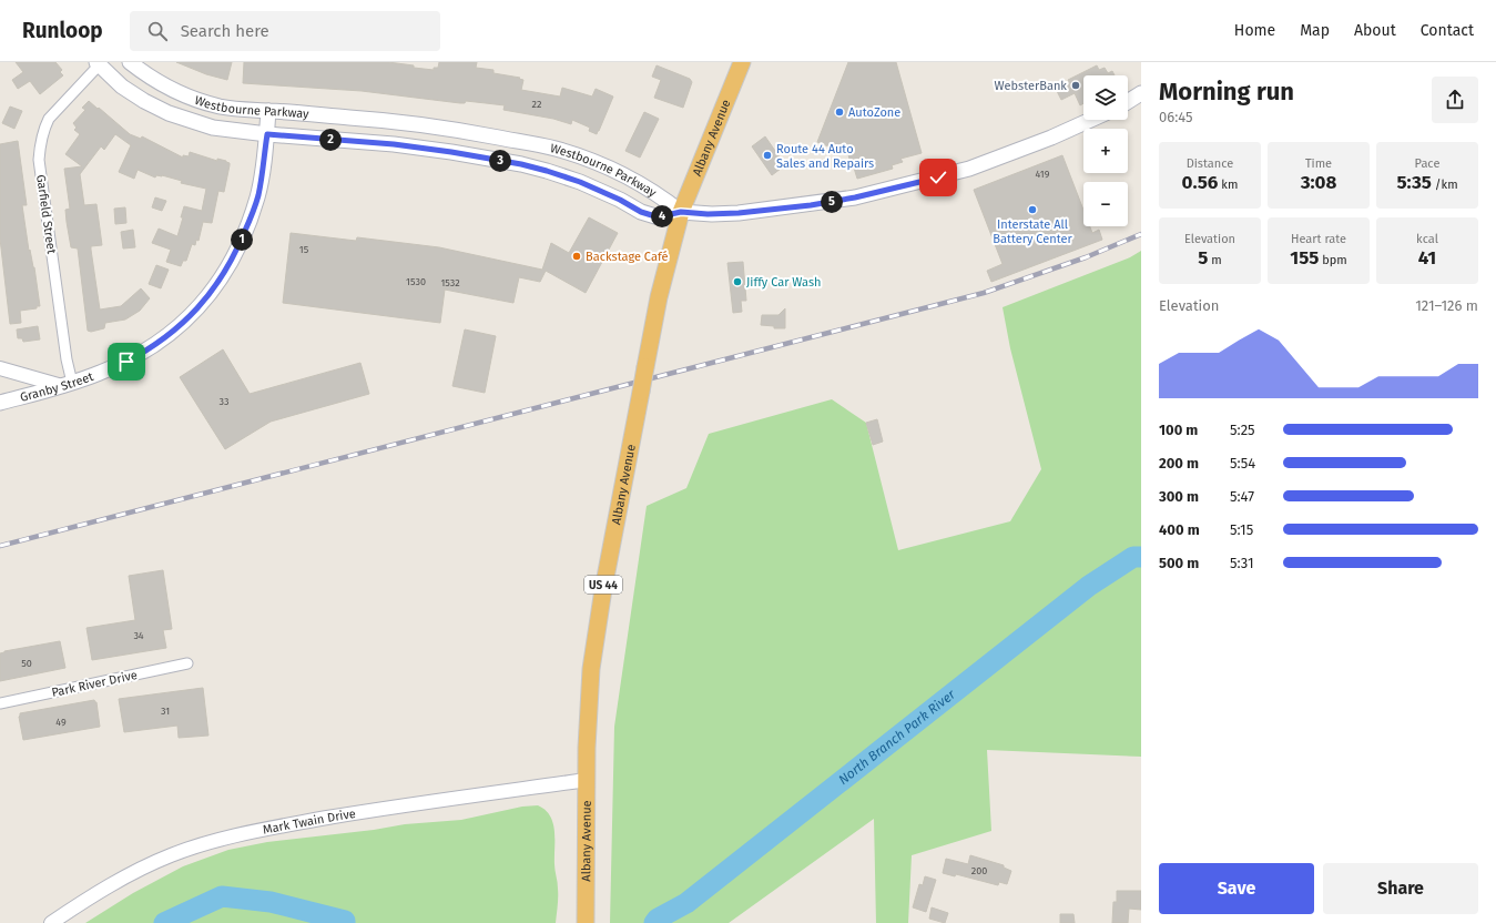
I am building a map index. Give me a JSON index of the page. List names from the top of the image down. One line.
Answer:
{"streets":{"highway":["Albany Avenue","US 44"],"main road":["Westbourne Parkway","Granby Street"],"street":["Garfield Street","Park River Drive","Mark Twain Drive"]},"crossings":[["Westbourne Parkway","Albany Avenue"],["Westbourne Parkway","Garfield Street"],["Westbourne Parkway","Granby Street"],["Albany Avenue","Mark Twain Drive"],["Garfield Street","Granby Street"]],"water":["North Branch Park River"],"places":["WebsterBank","AutoZone","Route 44 Auto Sales and Repairs","Interstate All Battery Center","Backstage Café","Jiffy Car Wash"],"house_numbers":["22","419","15","1530","1532","33","34","50","31","49","200"],"page":{"header":"Runloop","search":"Search here","nav":["Home","Map","About","Contact"],"heading":["Morning run","06:45"],"map_buttons":["+","−"],"pins":["2","3","5","4","1"],"stats":[["Distance","0.56 km"],["Time","3:08"],["Pace","5:35 /km"],["Elevation","5 m"],["Heart rate","155 bpm"],["kcal","41"]],"chart":["Elevation","121–126 m"],"list":[{"name":"100 m","note":"5:25"},{"name":"200 m","note":"5:54"},{"name":"300 m","note":"5:47"},{"name":"400 m","note":"5:15"},{"name":"500 m","note":"5:31"}],"buttons":["Save","Share"]}}
